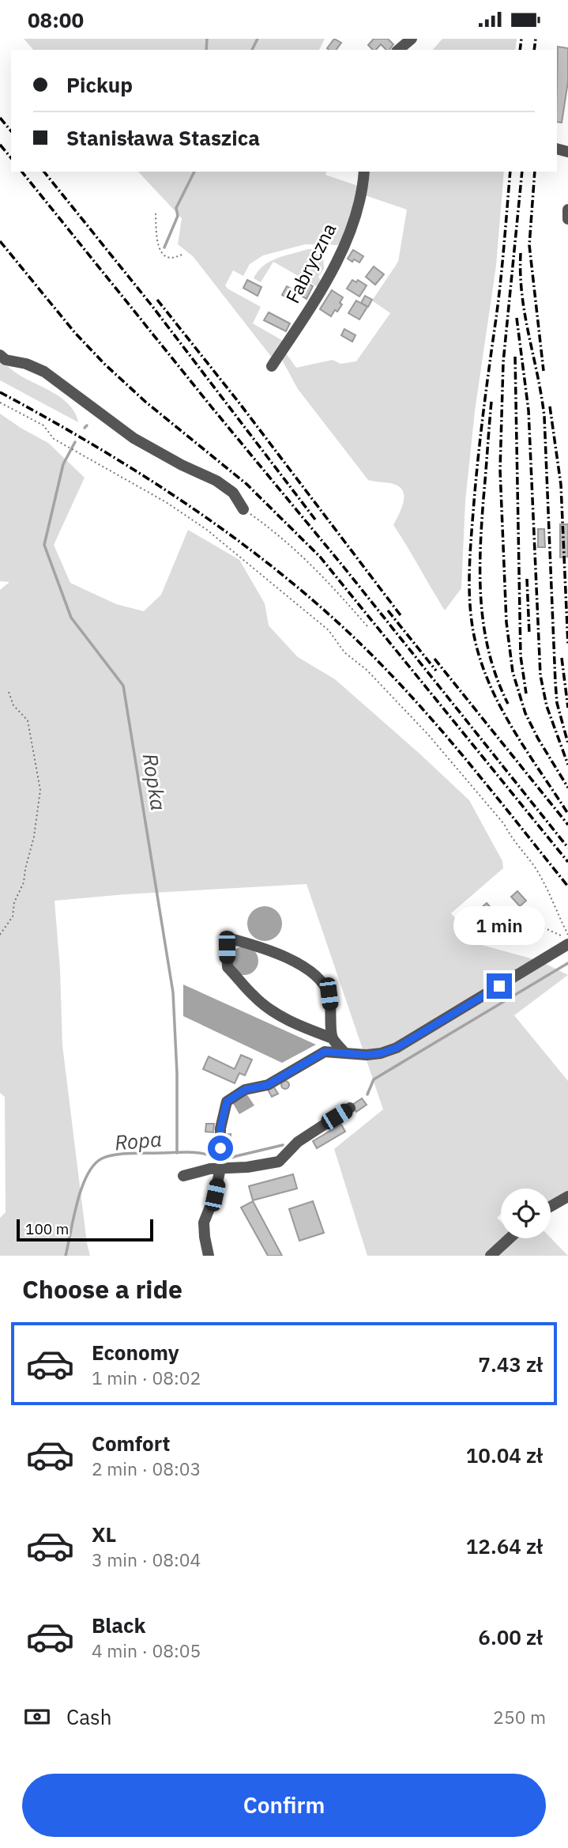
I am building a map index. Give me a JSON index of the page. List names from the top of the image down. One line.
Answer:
{"streets":{"lane":["Fabryczna"]},"water":["Ropka","Ropa"],"scale_bar":"100 m","page":{"status":"08:00","banner":["Pickup","Stanisława Staszica"],"bubble":"1 min","scale":"100 m","heading":"Choose a ride","list":[{"name":"Economy","note":"1 min · 08:02","value":"7.43 zł"},{"name":"Comfort","note":"2 min · 08:03","value":"10.04 zł"},{"name":"XL","note":"3 min · 08:04","value":"12.64 zł"},{"name":"Black","note":"4 min · 08:05","value":"6.00 zł"}],"pay":["Cash","250 m"],"buttons":"Confirm"}}
